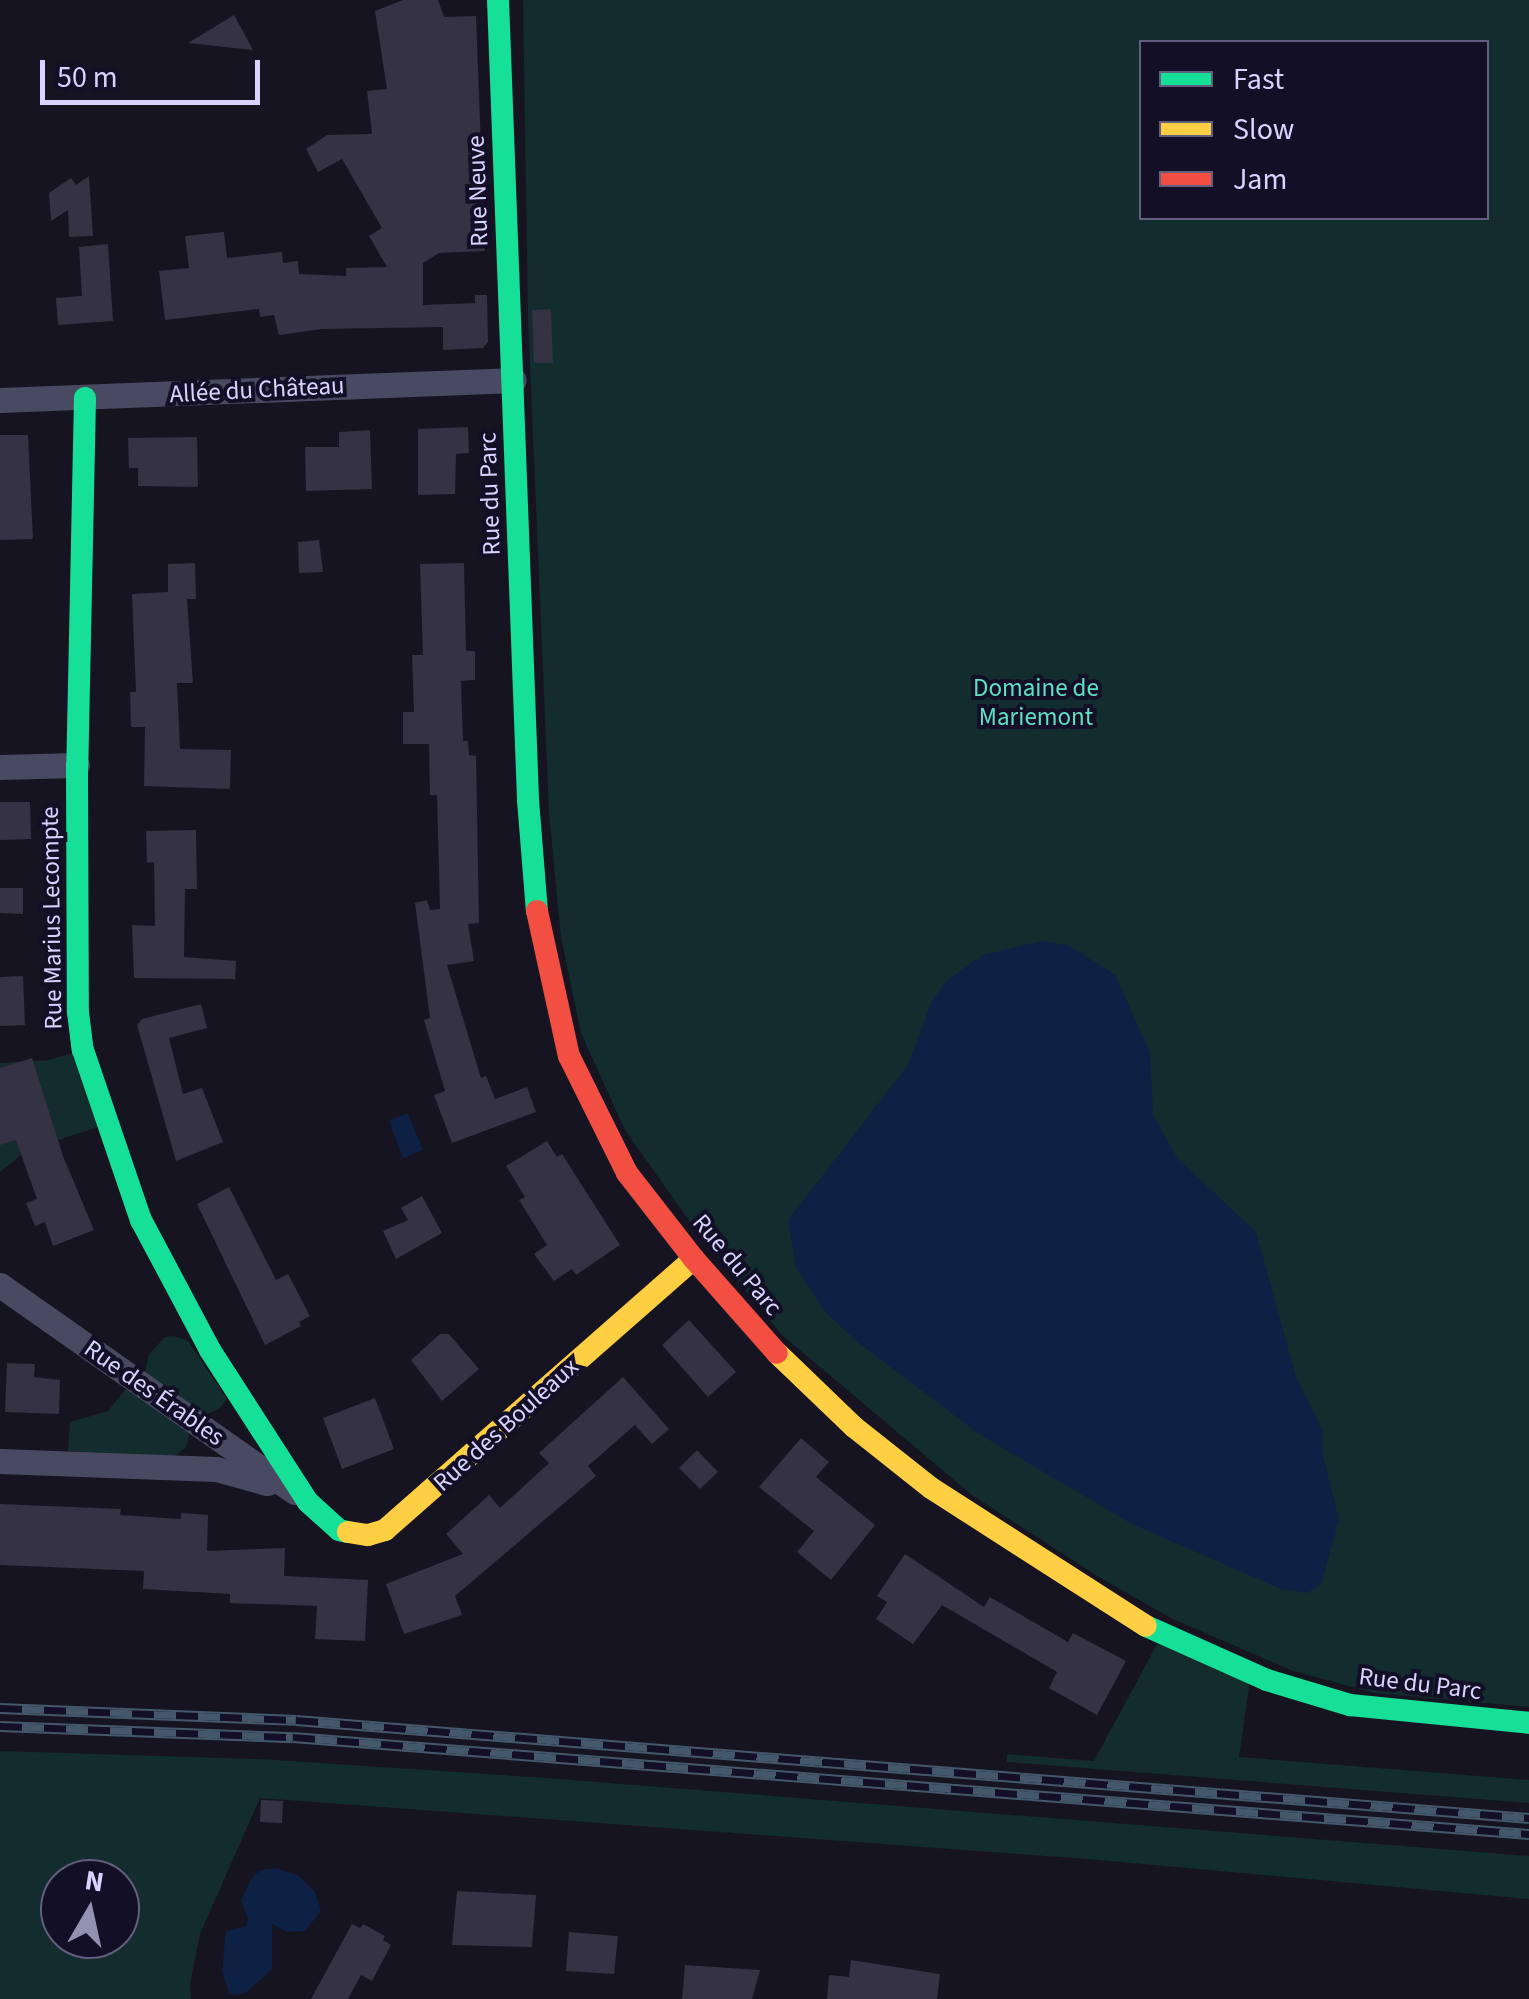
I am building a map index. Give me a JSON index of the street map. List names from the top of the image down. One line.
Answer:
{"streets":{"street":["Rue Neuve","Allée du Château","Rue du Parc","Rue Marius Lecompte","Rue des Érables","Rue des Bouleaux"]},"crossings":[["Rue Neuve","Allée du Château"],["Rue Neuve","Rue du Parc"],["Allée du Château","Rue du Parc"],["Allée du Château","Rue Marius Lecompte"],["Rue du Parc","Rue des Bouleaux"],["Rue Marius Lecompte","Rue des Bouleaux"],["Rue des Érables","Rue des Bouleaux"]],"parks":["Domaine de Mariemont"],"legend":["Fast","Slow","Jam"],"scale_bar":"50 m","north":"top"}
